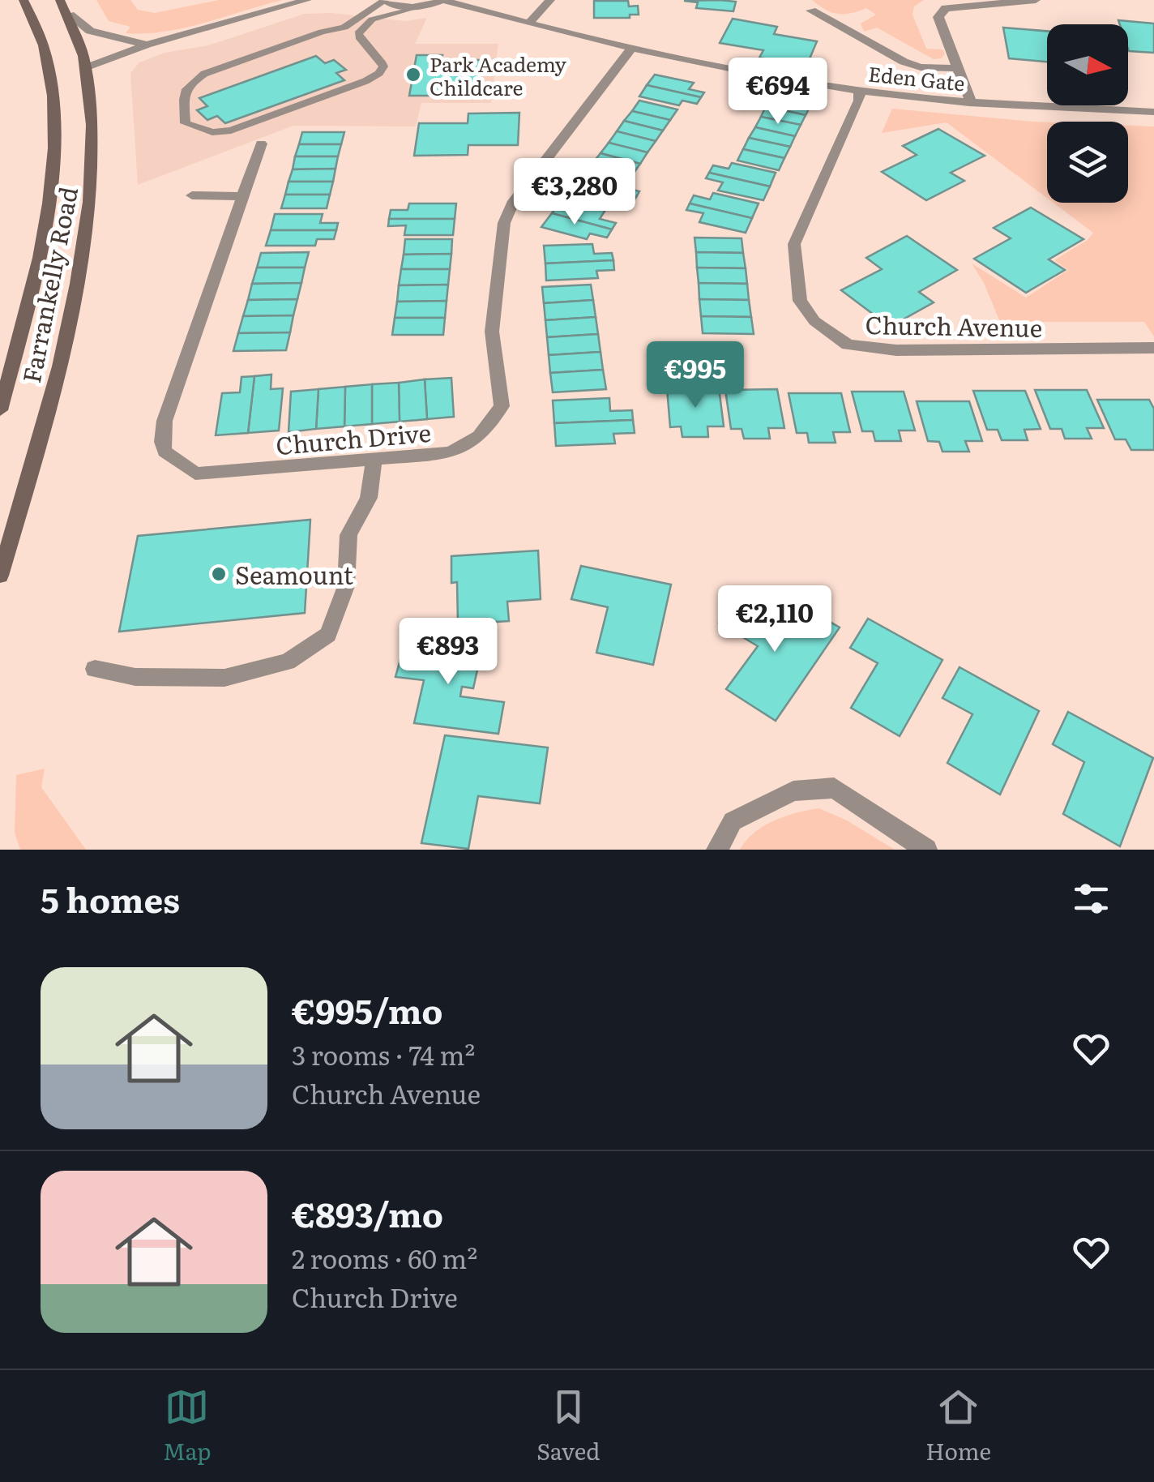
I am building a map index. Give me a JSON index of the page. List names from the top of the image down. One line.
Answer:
{"streets":{"main road":["Farrankelly Road"],"street":["Eden Gate","Church Avenue","Church Drive"]},"crossings":[["Eden Gate","Church Avenue"],["Eden Gate","Church Drive"]],"places":["Park Academy Childcare","Seamount"],"north":"right","page":{"price":["€694","€3,280","€995","€2,110","€893"],"heading":"5 homes","list":[{"name":"€995/mo","note":"3 rooms · 74 m² · Church Avenue"},{"name":"€893/mo","note":"2 rooms · 60 m² · Church Drive"}],"tabs":["Map","Saved","Home"]}}
